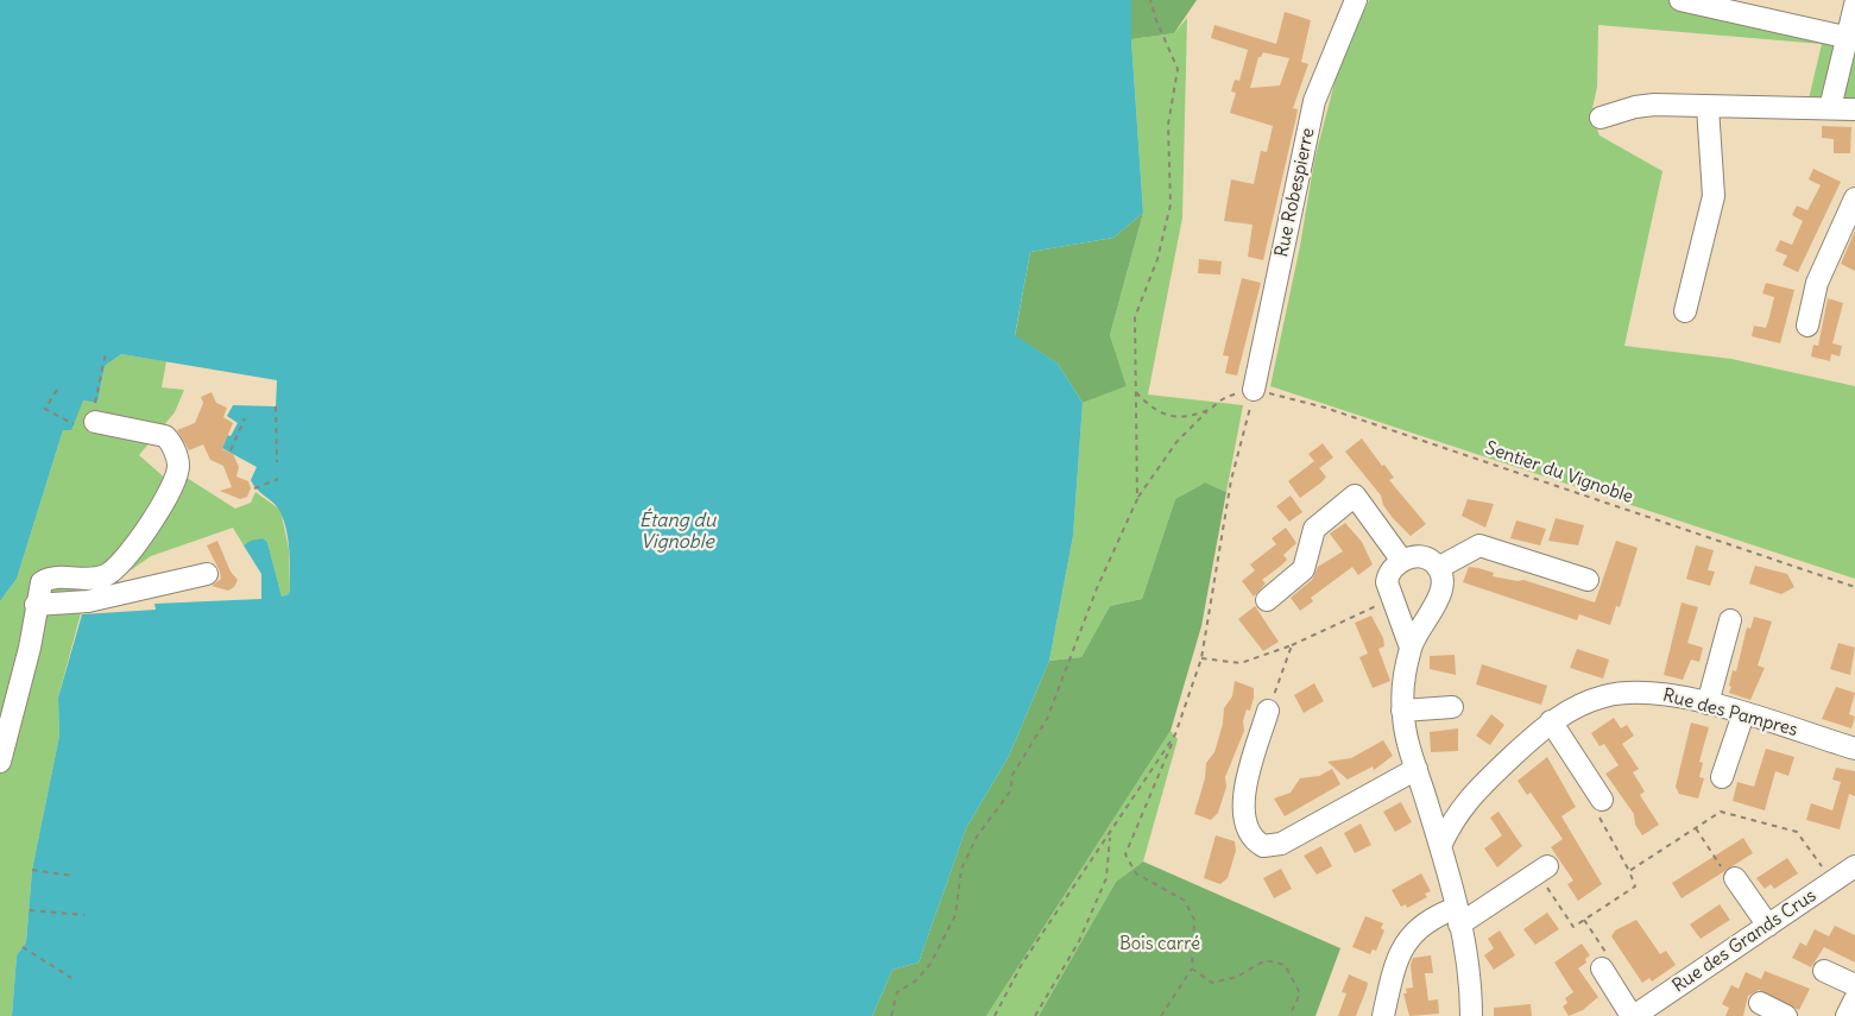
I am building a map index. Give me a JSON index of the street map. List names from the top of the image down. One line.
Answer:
{"streets":{"street":["Rue Robespierre","Rue des Pampres","Rue des Grands Crus"],"path":["Sentier du Vignoble"]},"crossings":[["Rue Robespierre","Sentier du Vignoble"]],"water":["Étang du Vignoble"],"parks":["Bois carré"]}
